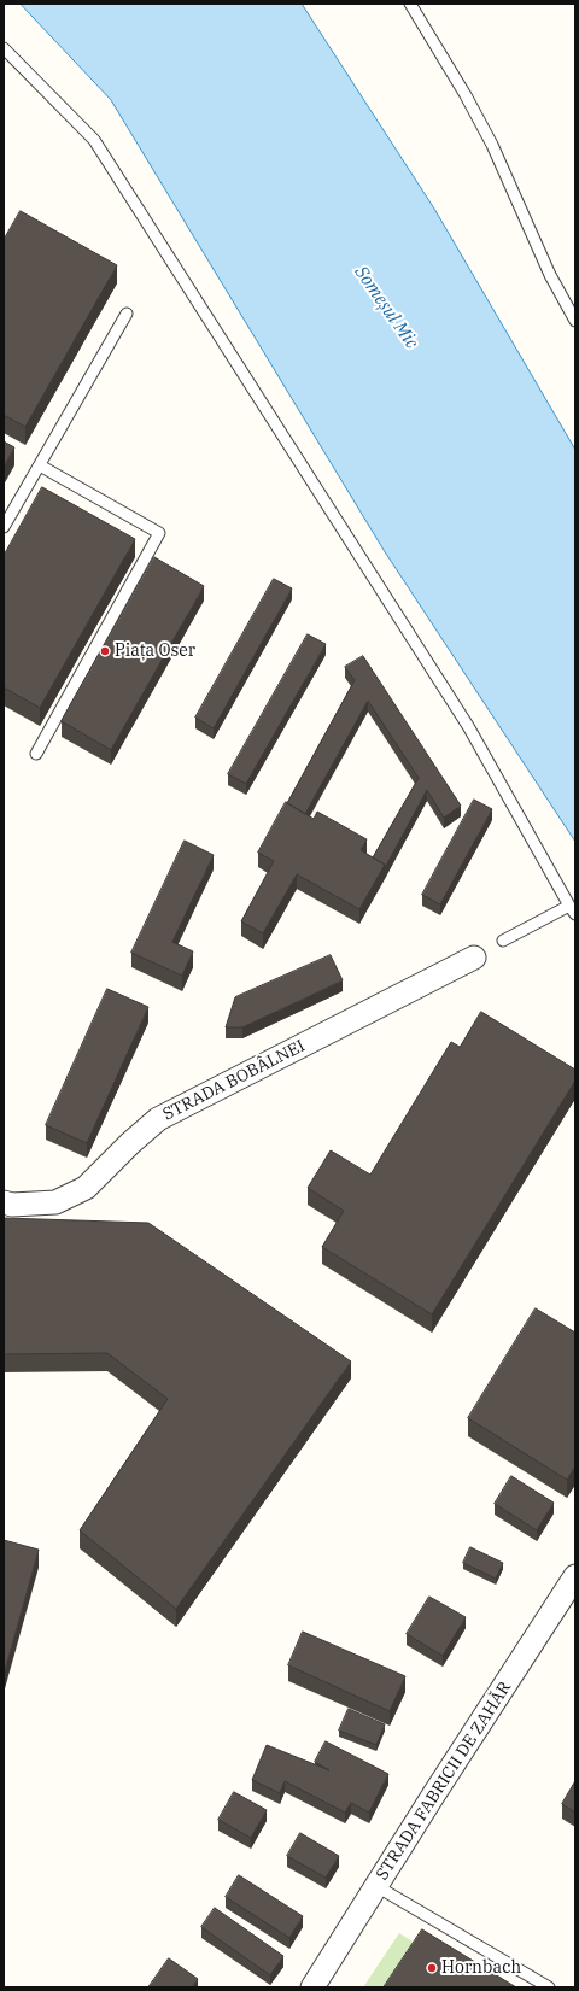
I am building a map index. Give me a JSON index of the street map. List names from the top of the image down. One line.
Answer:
{"streets":{"street":["STRADA BOBÂLNEI","STRADA FABRICII DE ZAHĂR"]},"water":["Someșul Mic"],"places":["Piața Oser","Hornbach"]}
